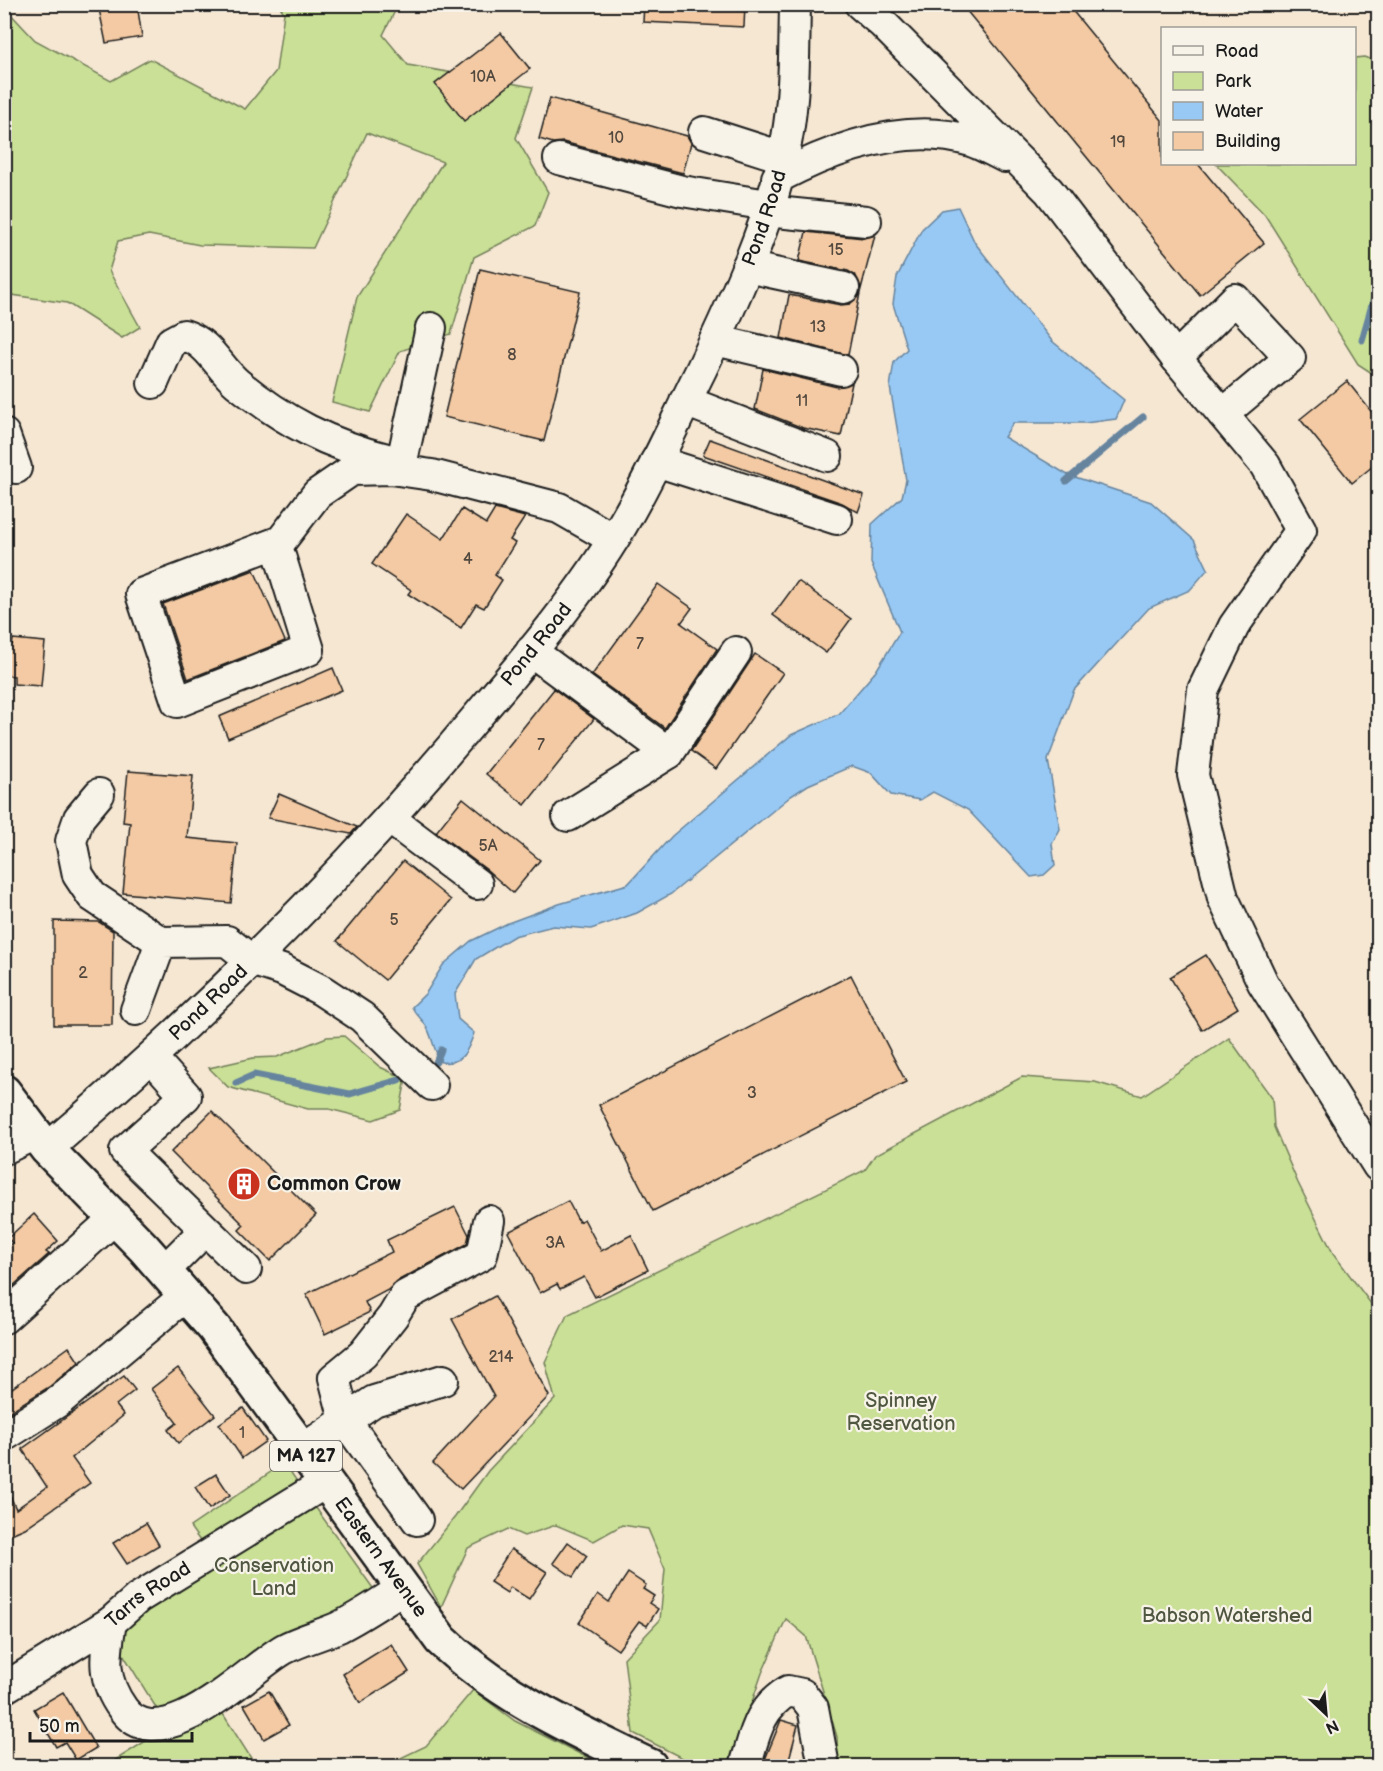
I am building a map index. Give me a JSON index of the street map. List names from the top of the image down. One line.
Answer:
{"streets":{"main road":["MA 127","Eastern Avenue"],"street":["Pond Road","Tarrs Road"]},"crossings":[["Pond Road","Eastern Avenue"],["Eastern Avenue","Tarrs Road"]],"parks":["Spinney Reservation","Conservation Land","Babson Watershed"],"places":{"building":["Common Crow"]},"house_numbers":["10A","10","19","15","13","8","11","4","7","7","5A","5","2","3","3A","214","1"],"legend":["Road","Park","Water","Building"],"scale_bar":"50 m","north":"bottom right"}
